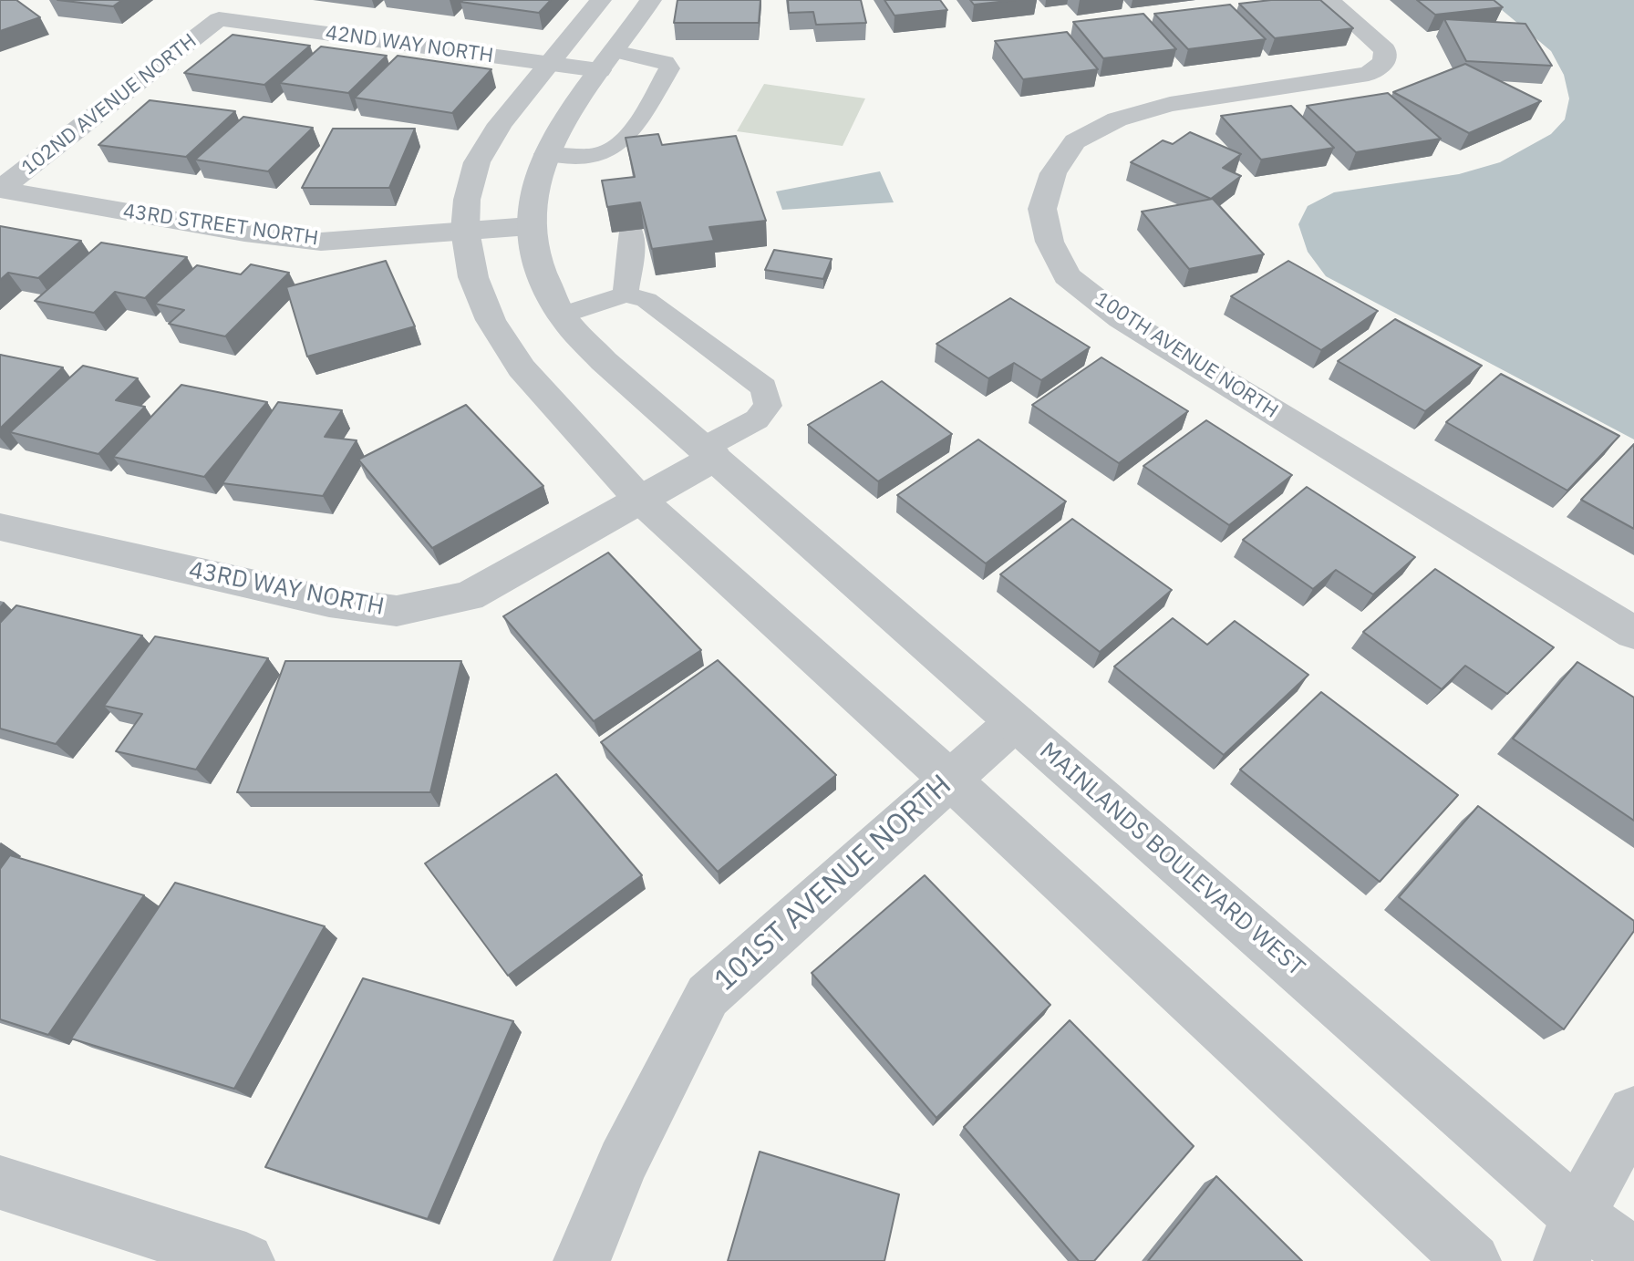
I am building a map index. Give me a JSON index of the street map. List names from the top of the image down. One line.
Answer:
{"streets":{"street":["42ND WAY NORTH","102ND AVENUE NORTH","43RD STREET NORTH","100TH AVENUE NORTH","43RD WAY NORTH","MAINLANDS BOULEVARD WEST","101ST AVENUE NORTH"]},"crossings":[["42ND WAY NORTH","102ND AVENUE NORTH"],["42ND WAY NORTH","MAINLANDS BOULEVARD WEST"],["102ND AVENUE NORTH","43RD STREET NORTH"],["43RD STREET NORTH","MAINLANDS BOULEVARD WEST"],["43RD WAY NORTH","MAINLANDS BOULEVARD WEST"],["MAINLANDS BOULEVARD WEST","101ST AVENUE NORTH"]]}
